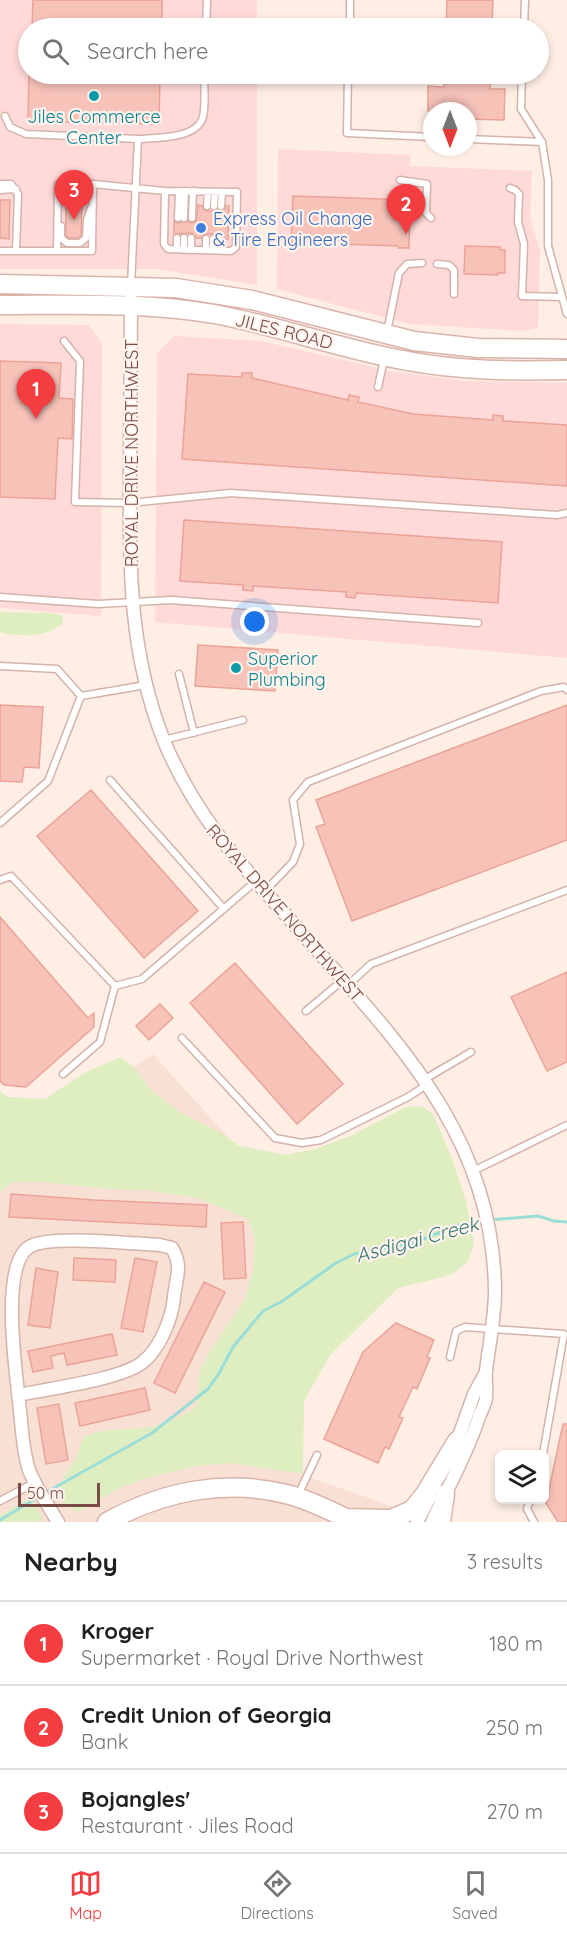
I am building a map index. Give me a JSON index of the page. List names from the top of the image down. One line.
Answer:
{"streets":{"street":["JILES ROAD","ROYAL DRIVE NORTHWEST"]},"crossings":[["JILES ROAD","ROYAL DRIVE NORTHWEST"]],"water":["Asdigai Creek"],"places":["Jiles Commerce Center","Express Oil Change & Tire Engineers","Superior Plumbing"],"scale_bar":"50 m","north":"bottom","page":{"search":"Search here","pins":["3","2","1"],"scale":"50 m","heading":["Nearby","3 results"],"list":[{"mark":"1","name":"Kroger","note":"Supermarket · Royal Drive Northwest","value":"180 m"},{"mark":"2","name":"Credit Union of Georgia","note":"Bank","value":"250 m"},{"mark":"3","name":"Bojangles'","note":"Restaurant · Jiles Road","value":"270 m"}],"nav":["Map","Directions","Saved"]}}
